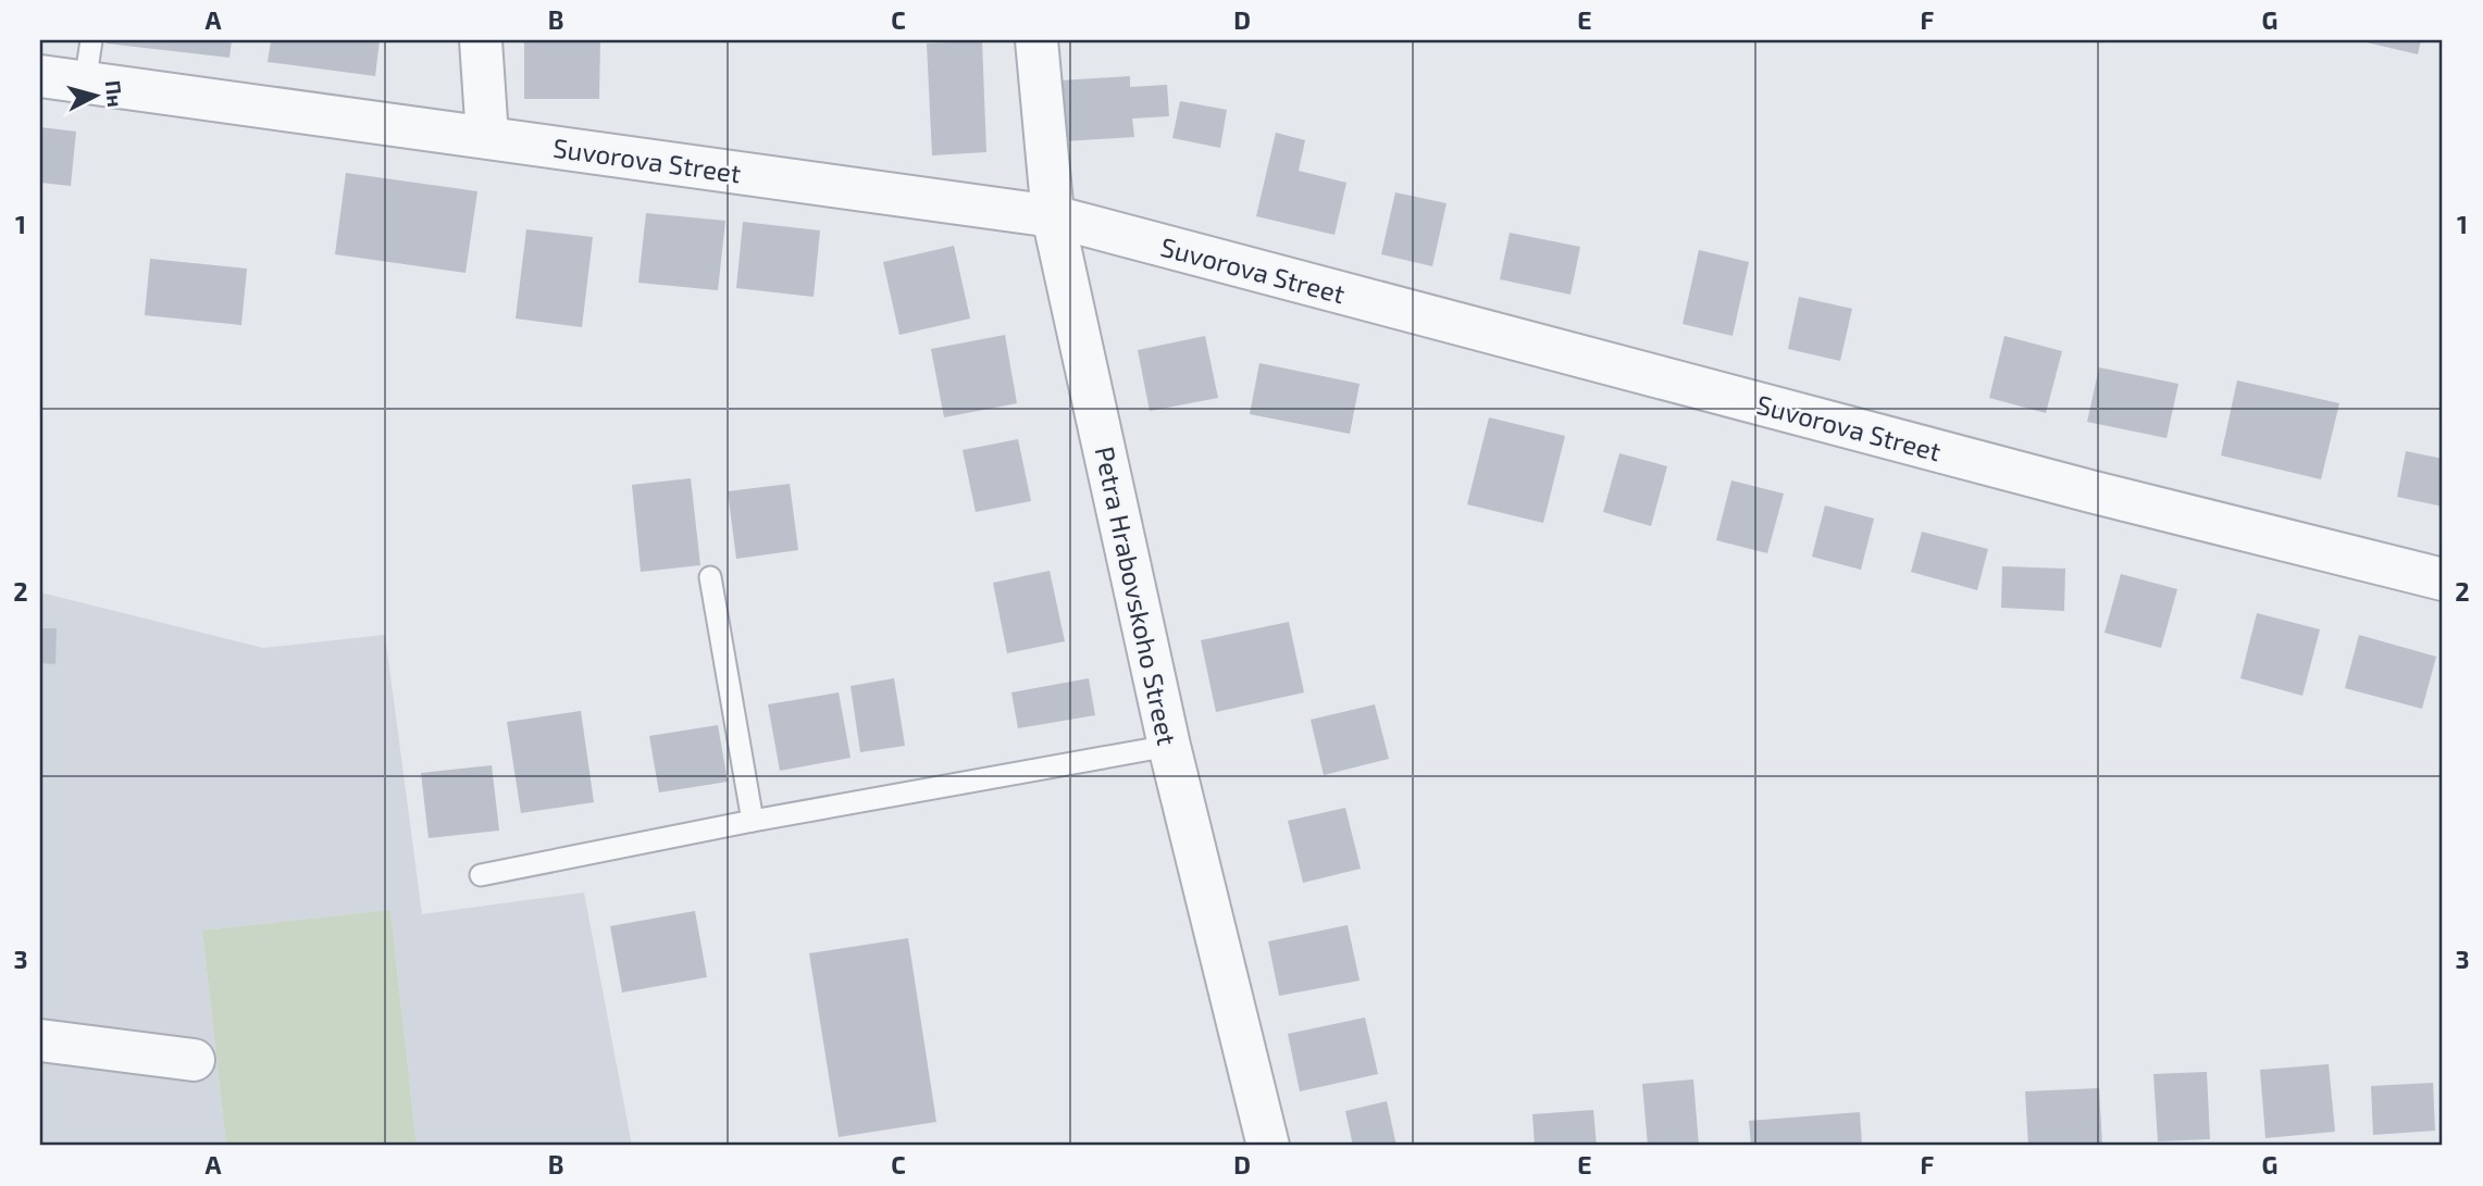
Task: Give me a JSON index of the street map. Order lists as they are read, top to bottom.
{
  "streets": {
    "street": ["Suvorova Street", "Petra Hrabovskoho Street"]
  },
  "crossings": [
    ["Suvorova Street", "Petra Hrabovskoho Street"]
  ],
  "north": "right",
  "grid": {
    "columns": [
      "A",
      "B",
      "C",
      "D",
      "E",
      "F",
      "G"
    ],
    "rows": ["1", "2", "3"]
  }
}
